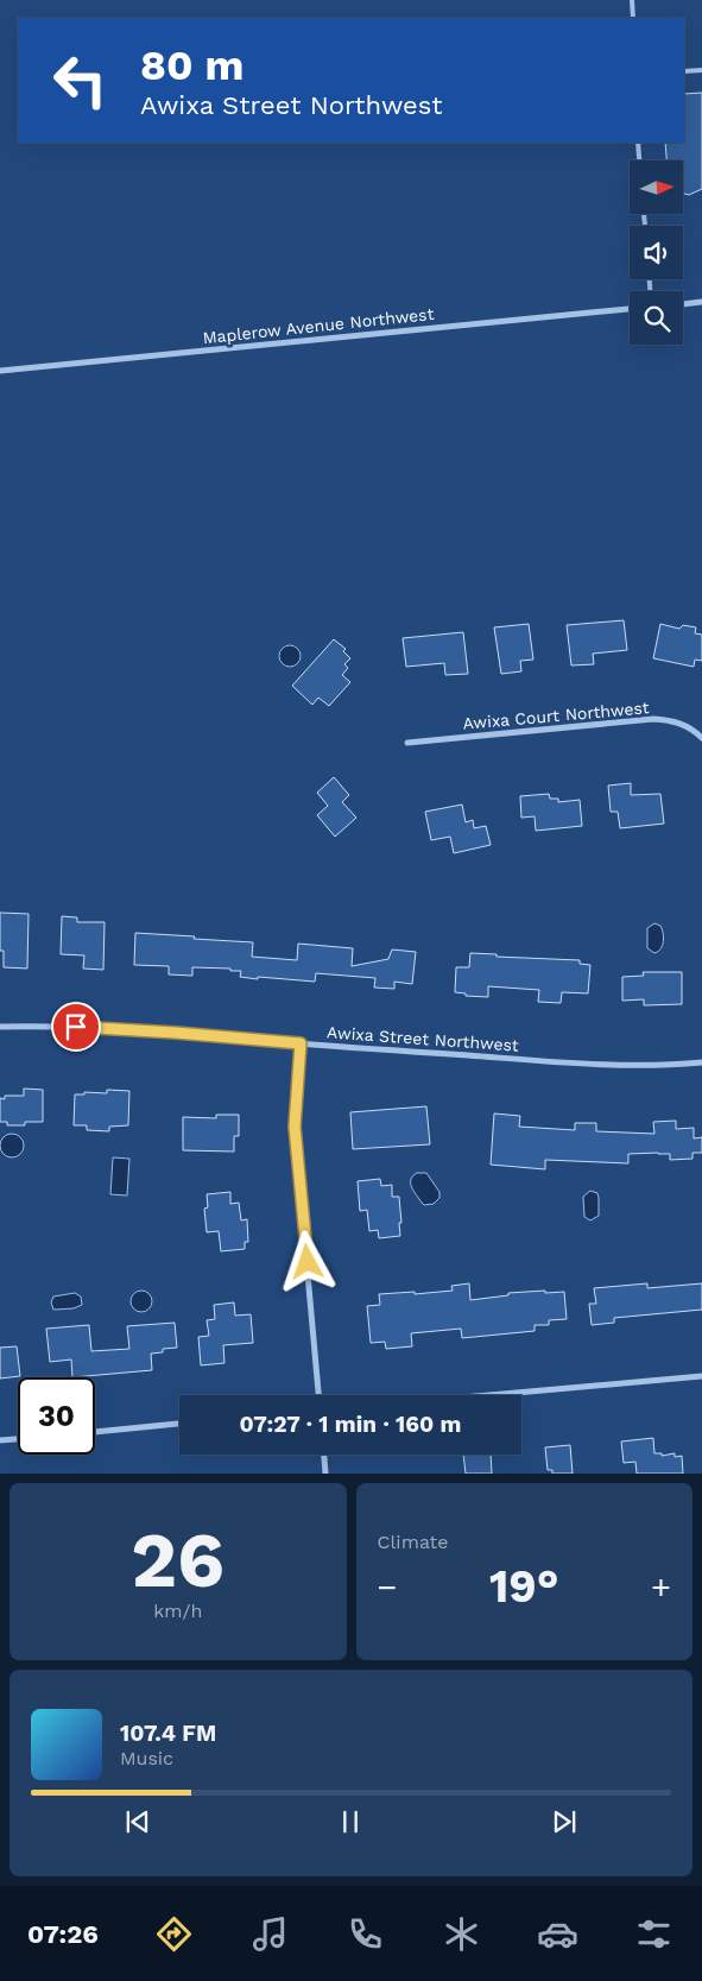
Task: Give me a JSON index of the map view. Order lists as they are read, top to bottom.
{
  "streets": {
    "street": ["Maplerow Avenue Northwest", "Awixa Court Northwest", "Awixa Street Northwest"]
  },
  "north": "right",
  "page": {
    "turn": ["80 m", "Awixa Street Northwest"],
    "limit": "30",
    "trip": "07:27 · 1 min · 160 m",
    "tile": [
      ["26", "km/h"],
      "Climate"
    ],
    "heat": ["−", "19°", "+"],
    "song": ["107.4 FM", "Music"],
    "tabs": "07:26"
  }
}
